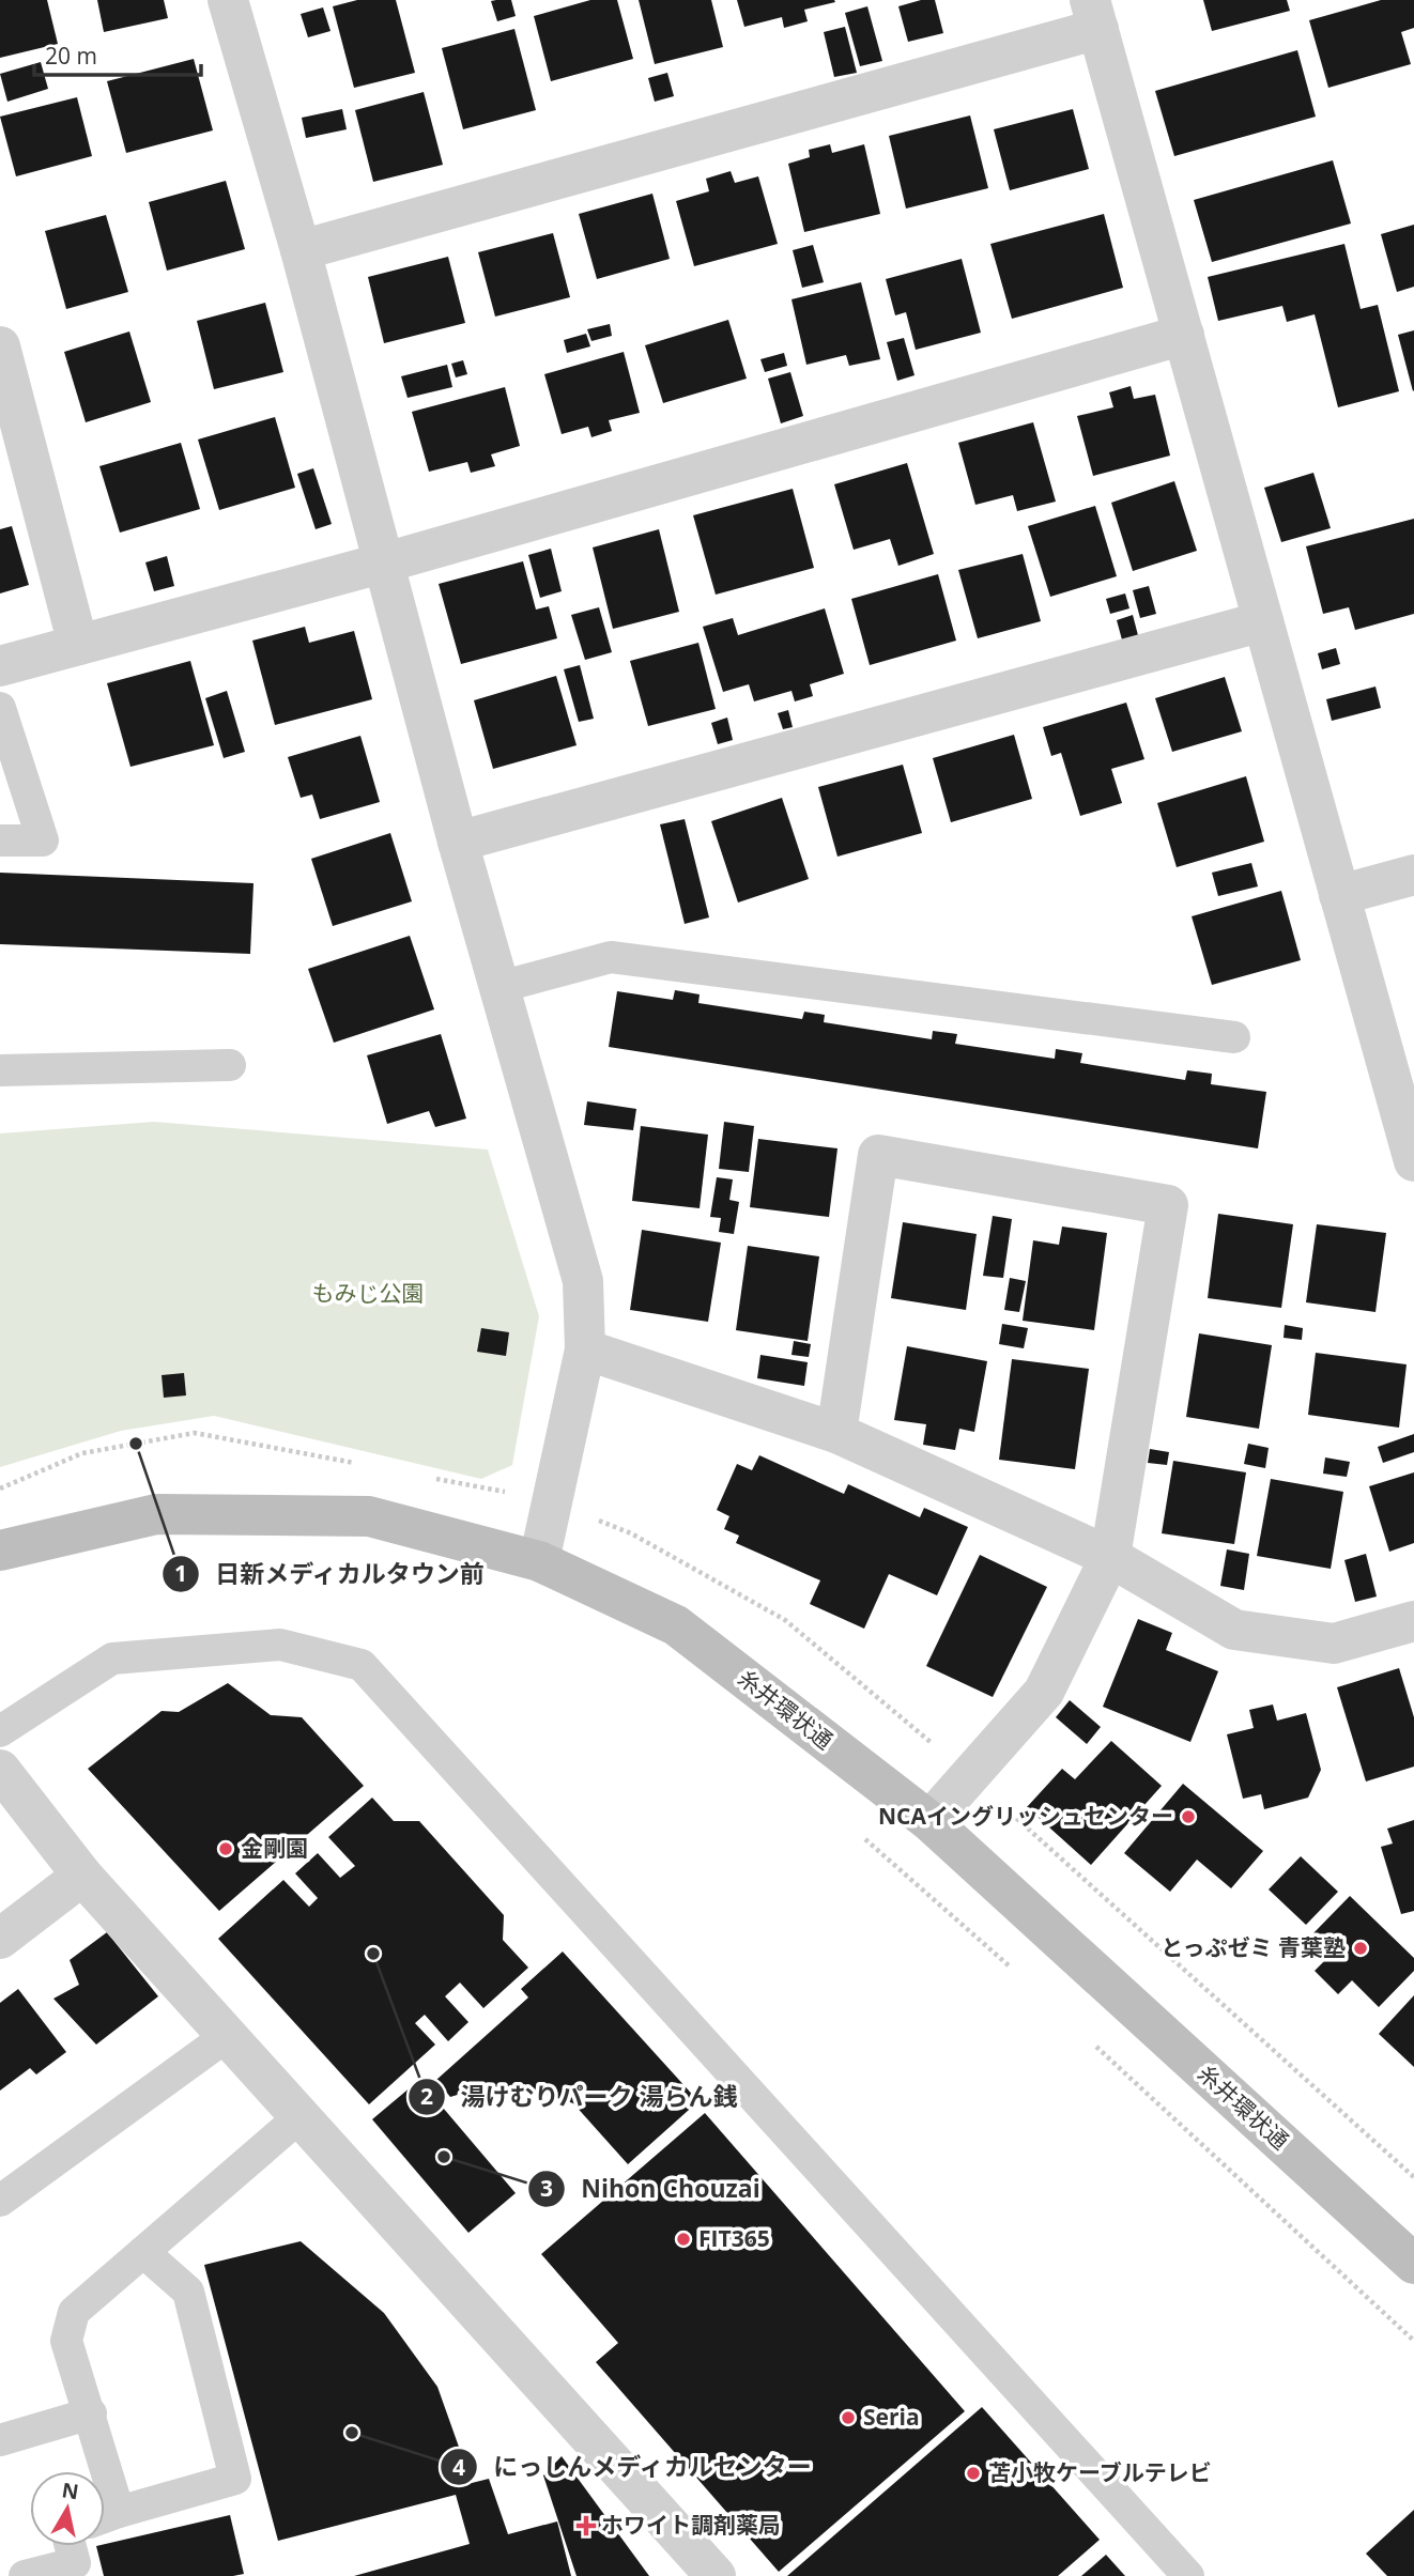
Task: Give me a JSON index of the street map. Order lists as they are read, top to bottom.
{
  "streets": {
    "street": ["糸井環状通"]
  },
  "parks": ["もみじ公園"],
  "places": {
    "other": [
      "日新メディカルタウン前",
      "NCAイングリッシュセンター",
      "金剛園",
      "とっぷゼミ 青葉塾",
      "湯けむりパーク 湯らん銭",
      "Nihon Chouzai",
      "FIT365",
      "Seria",
      "にっしんメディカルセンター",
      "苫小牧ケーブルテレビ"
    ],
    "health": ["ホワイト調剤薬局"]
  },
  "scale_bar": "20 m",
  "north": "top"
}
